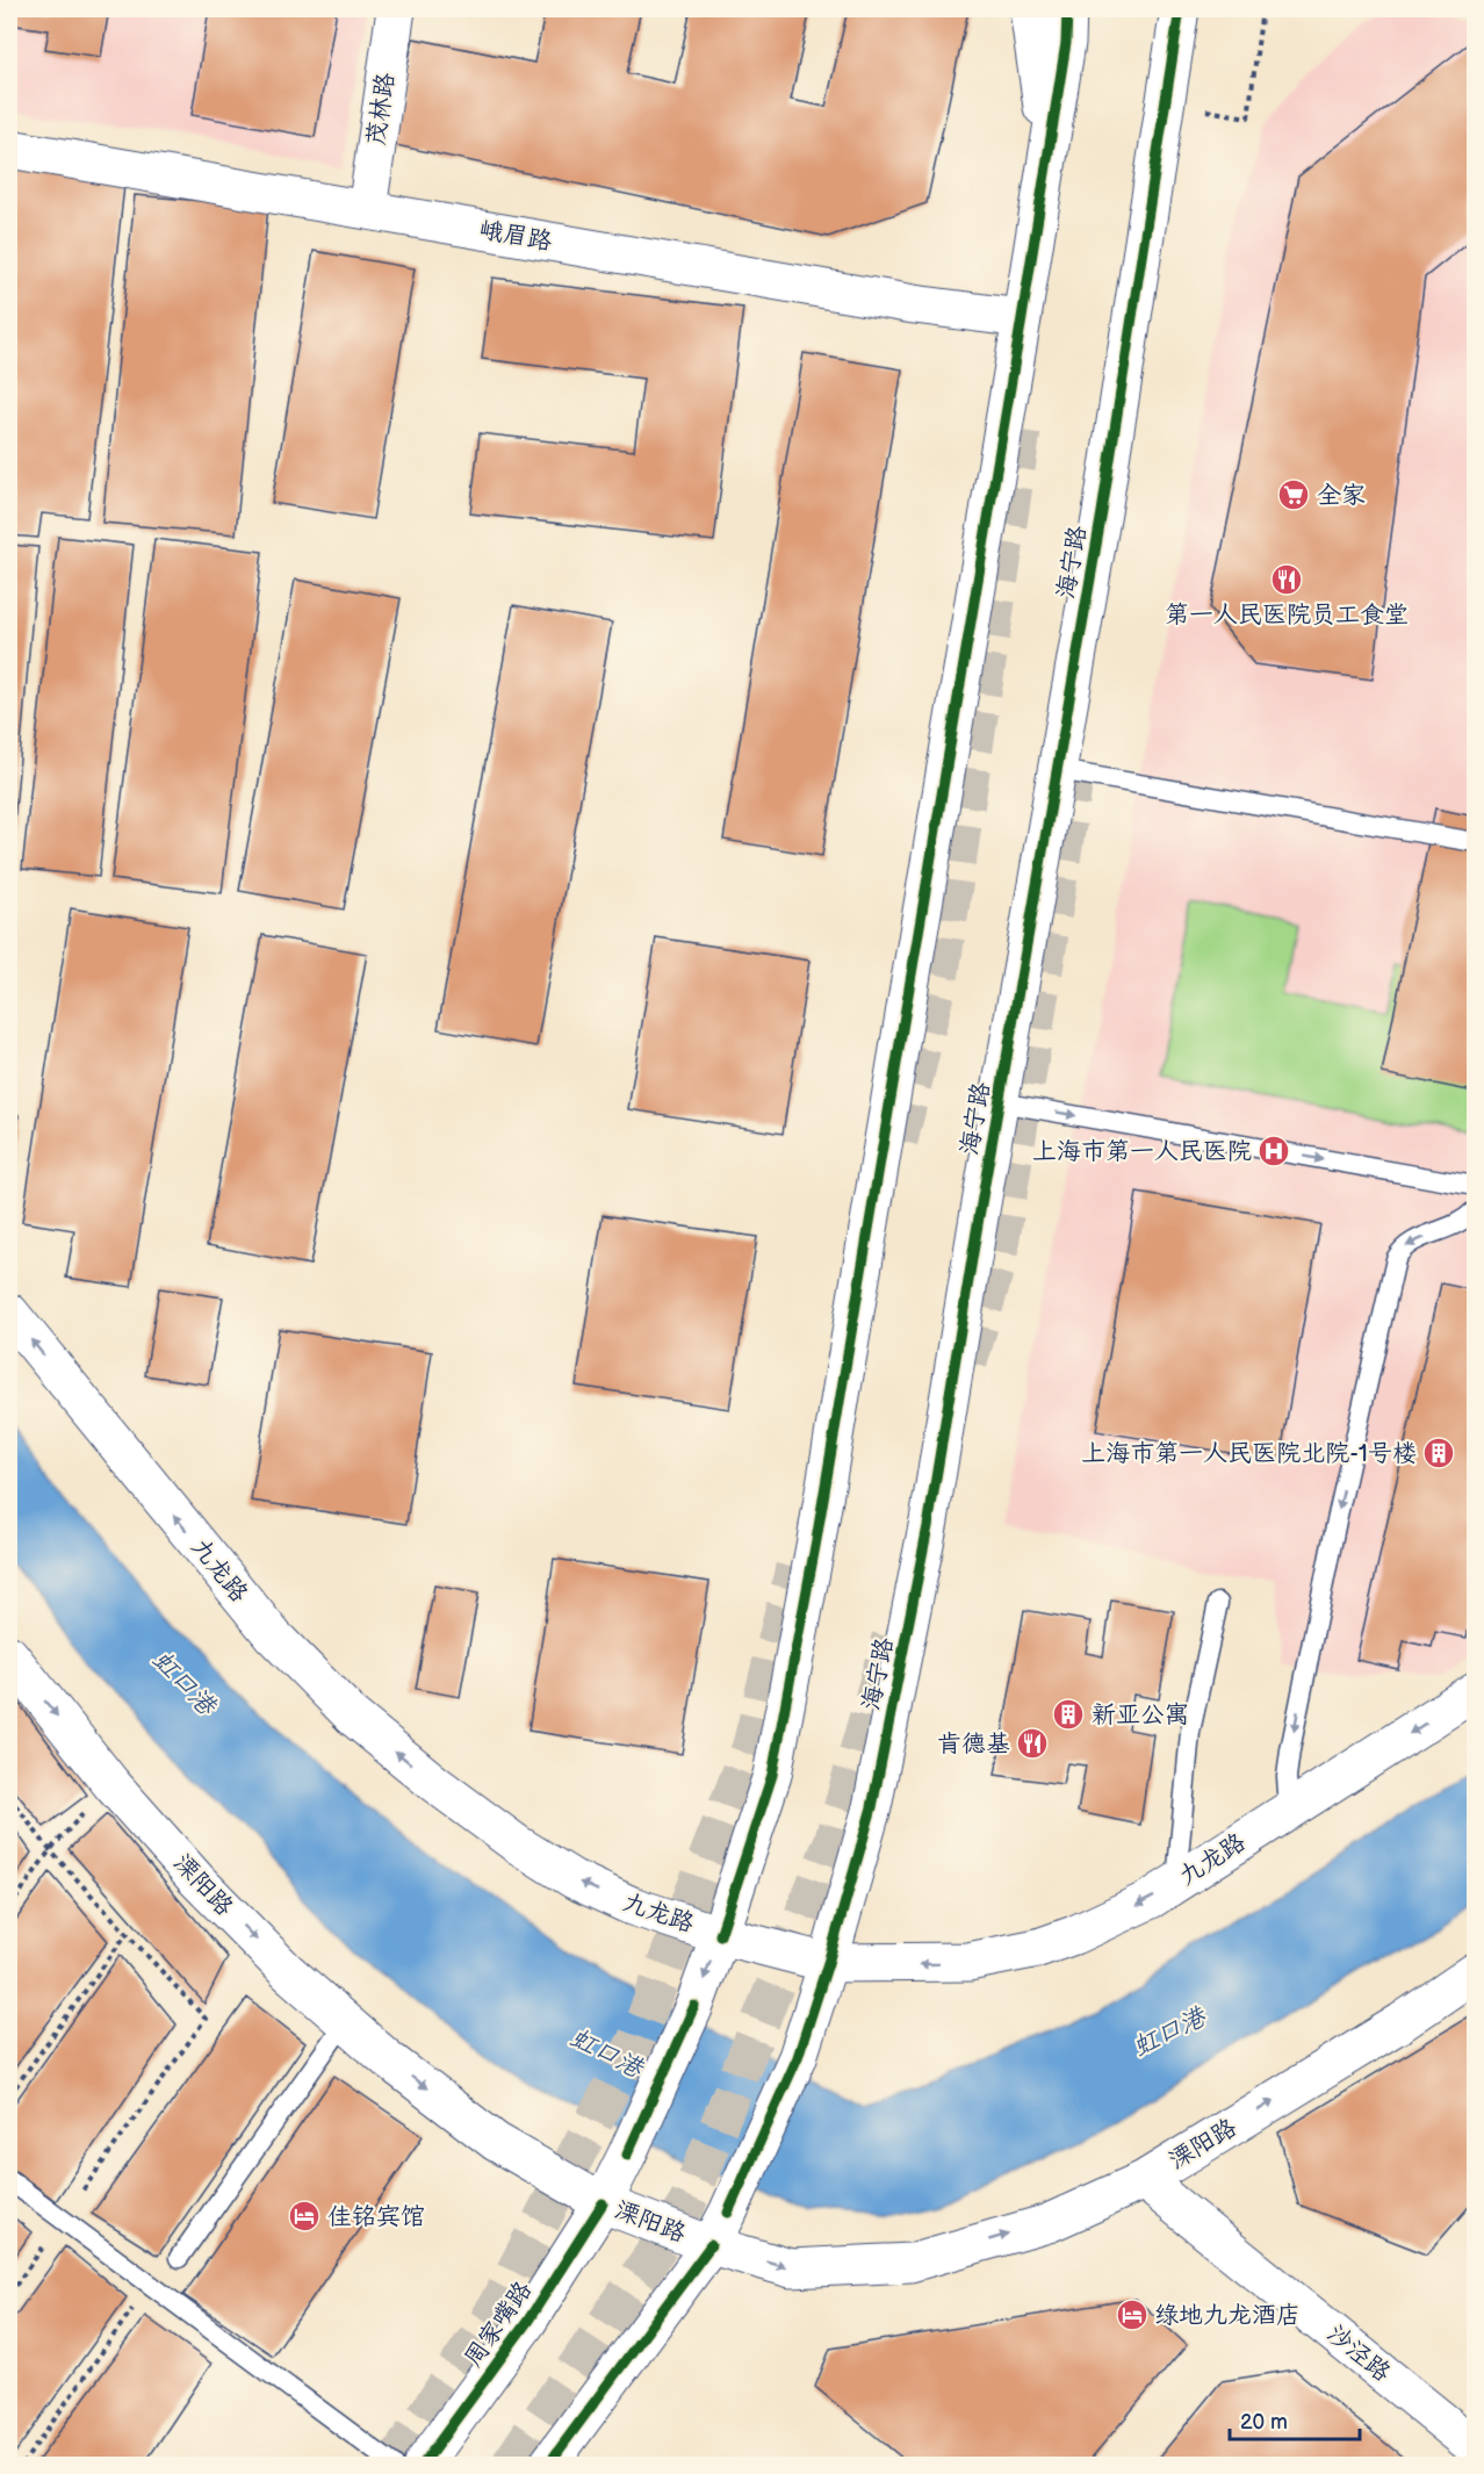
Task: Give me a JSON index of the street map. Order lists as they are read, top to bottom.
{
  "streets": {
    "main road": [
      "茂林路",
      "峨眉路",
      "海宁路",
      "九龙路",
      "溧阳路",
      "周家嘴路",
      "沙泾路"
    ]
  },
  "crossings": [
    ["茂林路", "峨眉路"],
    ["海宁路", "九龙路"],
    ["海宁路", "溧阳路"],
    ["溧阳路", "周家嘴路"],
    ["溧阳路", "沙泾路"]
  ],
  "one_way": ["九龙路", "溧阳路"],
  "water": ["虹口港"],
  "places": {
    "supermarket": ["全家"],
    "restaurant": ["第一人民医院员工食堂", "肯德基"],
    "hospital": ["上海市第一人民医院"],
    "building": ["上海市第一人民医院北院-1号楼", "新亚公寓"],
    "hotel": ["佳铭宾馆", "绿地九龙酒店"]
  },
  "scale_bar": "20 m"
}
